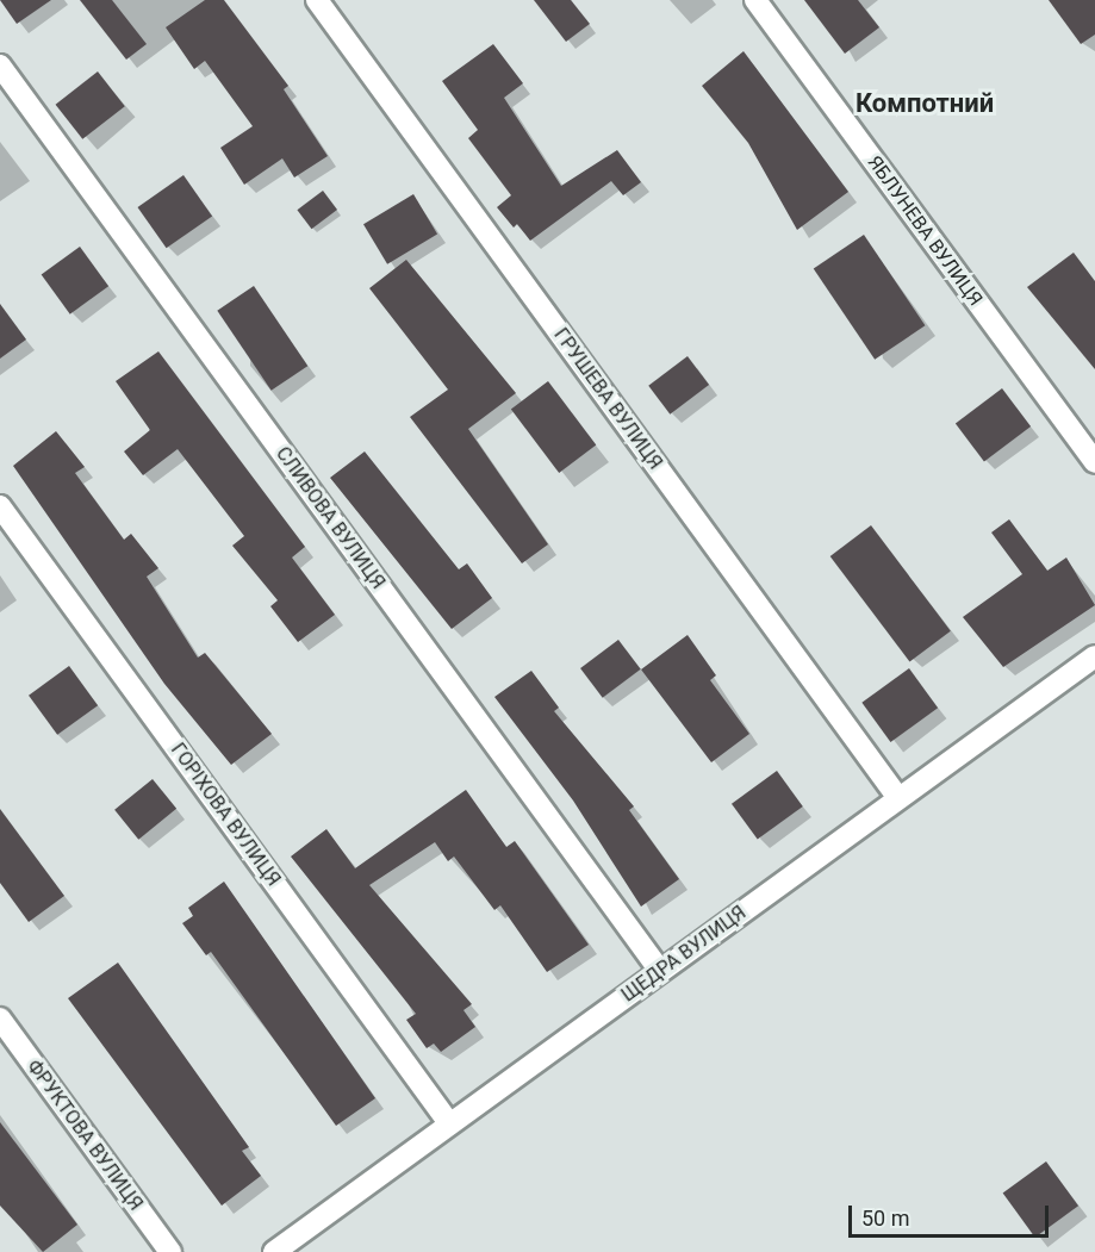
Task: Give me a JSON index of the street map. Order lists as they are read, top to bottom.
{
  "streets": {
    "street": [
      "ЯБЛУНЕВА ВУЛИЦЯ",
      "ГРУШЕВА ВУЛИЦЯ",
      "СЛИВОВА ВУЛИЦЯ",
      "ГОРІХОВА ВУЛИЦЯ",
      "ЩЕДРА ВУЛИЦЯ",
      "ФРУКТОВА ВУЛИЦЯ"
    ]
  },
  "crossings": [
    ["ГРУШЕВА ВУЛИЦЯ", "ЩЕДРА ВУЛИЦЯ"],
    ["СЛИВОВА ВУЛИЦЯ", "ЩЕДРА ВУЛИЦЯ"],
    ["ГОРІХОВА ВУЛИЦЯ", "ЩЕДРА ВУЛИЦЯ"]
  ],
  "districts": ["Компотний"],
  "scale_bar": "50 m"
}
